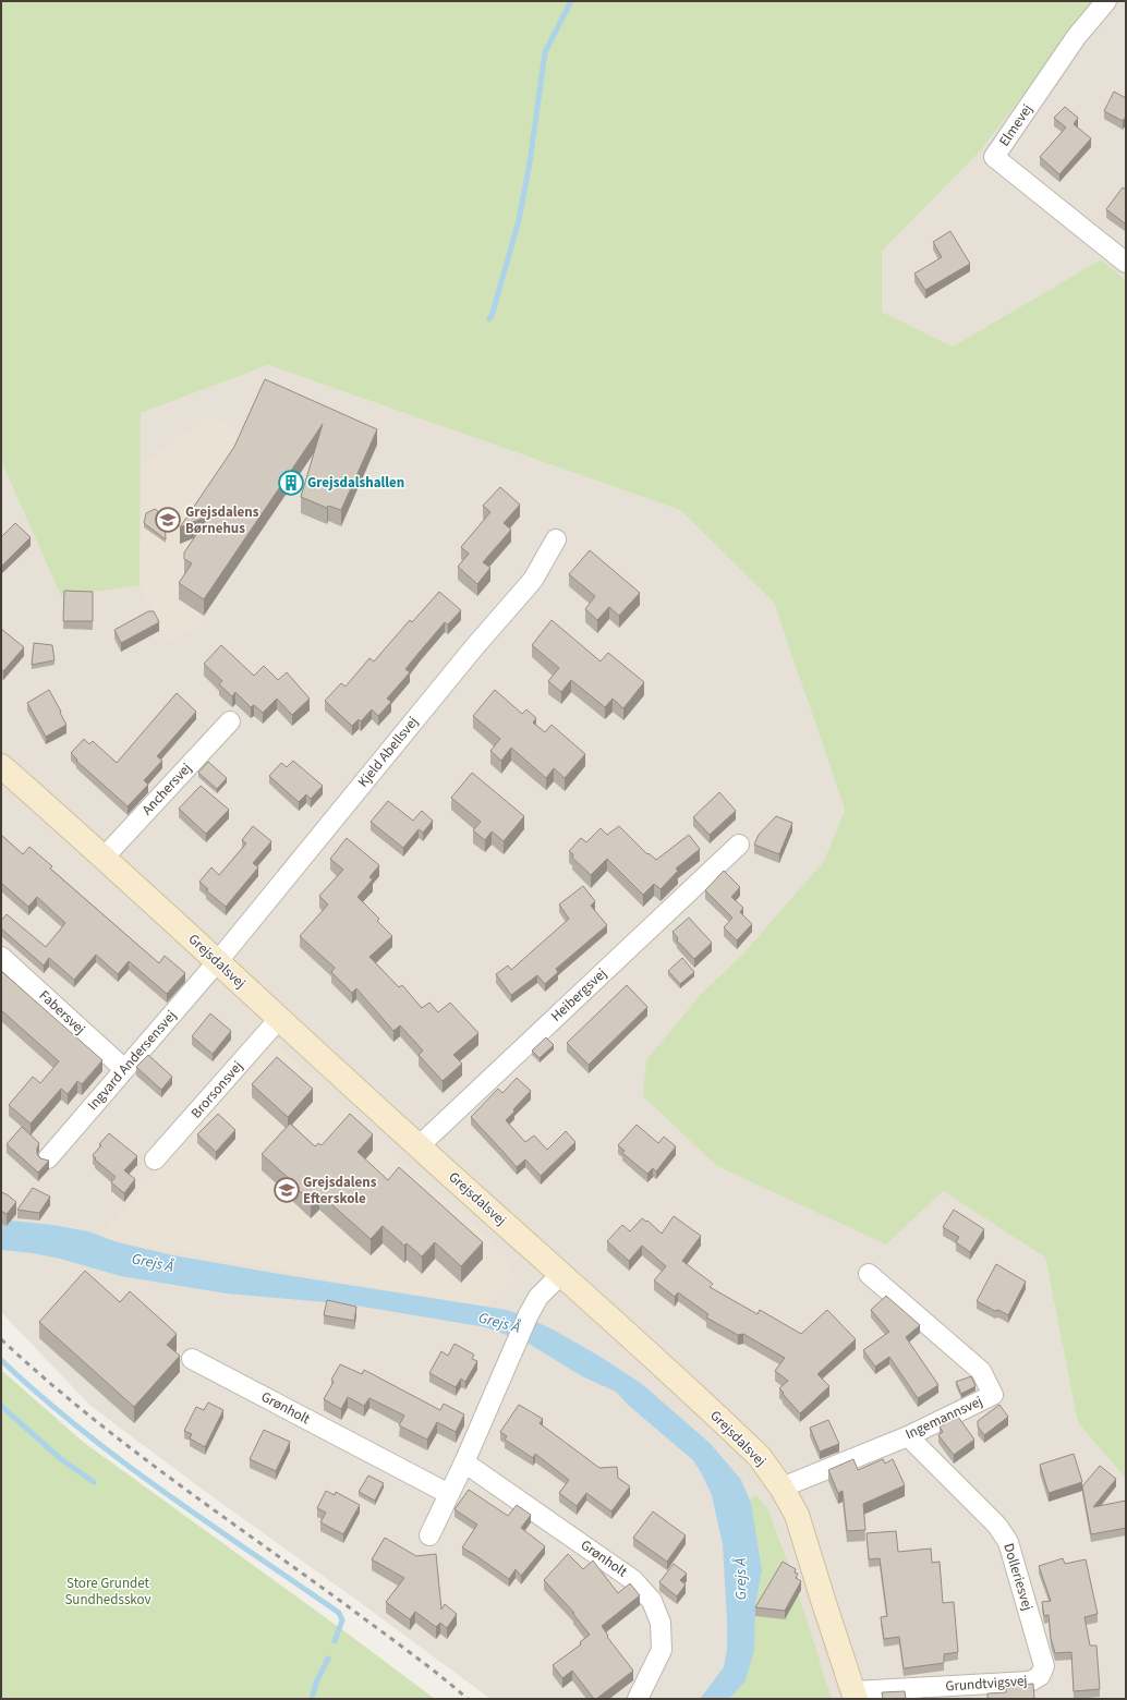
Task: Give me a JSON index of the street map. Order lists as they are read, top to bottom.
{
  "streets": {
    "street": [
      "Elmevej",
      "Kjeld Abellsvej",
      "Anchersvej",
      "Grejsdalsvej",
      "Heibergsvej",
      "Fabersvej",
      "Ingvard Andersensvej",
      "Brorsonsvej",
      "Grønholt",
      "Ingemannsvej",
      "Dolleriesvej",
      "Grundtvigsvej"
    ]
  },
  "crossings": [
    ["Kjeld Abellsvej", "Grejsdalsvej"],
    ["Kjeld Abellsvej", "Ingvard Andersensvej"],
    ["Anchersvej", "Grejsdalsvej"],
    ["Grejsdalsvej", "Heibergsvej"],
    ["Grejsdalsvej", "Ingvard Andersensvej"],
    ["Grejsdalsvej", "Brorsonsvej"],
    ["Grejsdalsvej", "Ingemannsvej"],
    ["Grejsdalsvej", "Grundtvigsvej"],
    ["Fabersvej", "Ingvard Andersensvej"],
    ["Ingemannsvej", "Dolleriesvej"],
    ["Dolleriesvej", "Grundtvigsvej"]
  ],
  "water": ["Grejs Å"],
  "parks": ["Store Grundet Sundhedsskov"],
  "places": {
    "building": ["Grejsdalshallen"],
    "school or university": ["Grejsdalens Børnehus", "Grejsdalens Efterskole"]
  }
}
